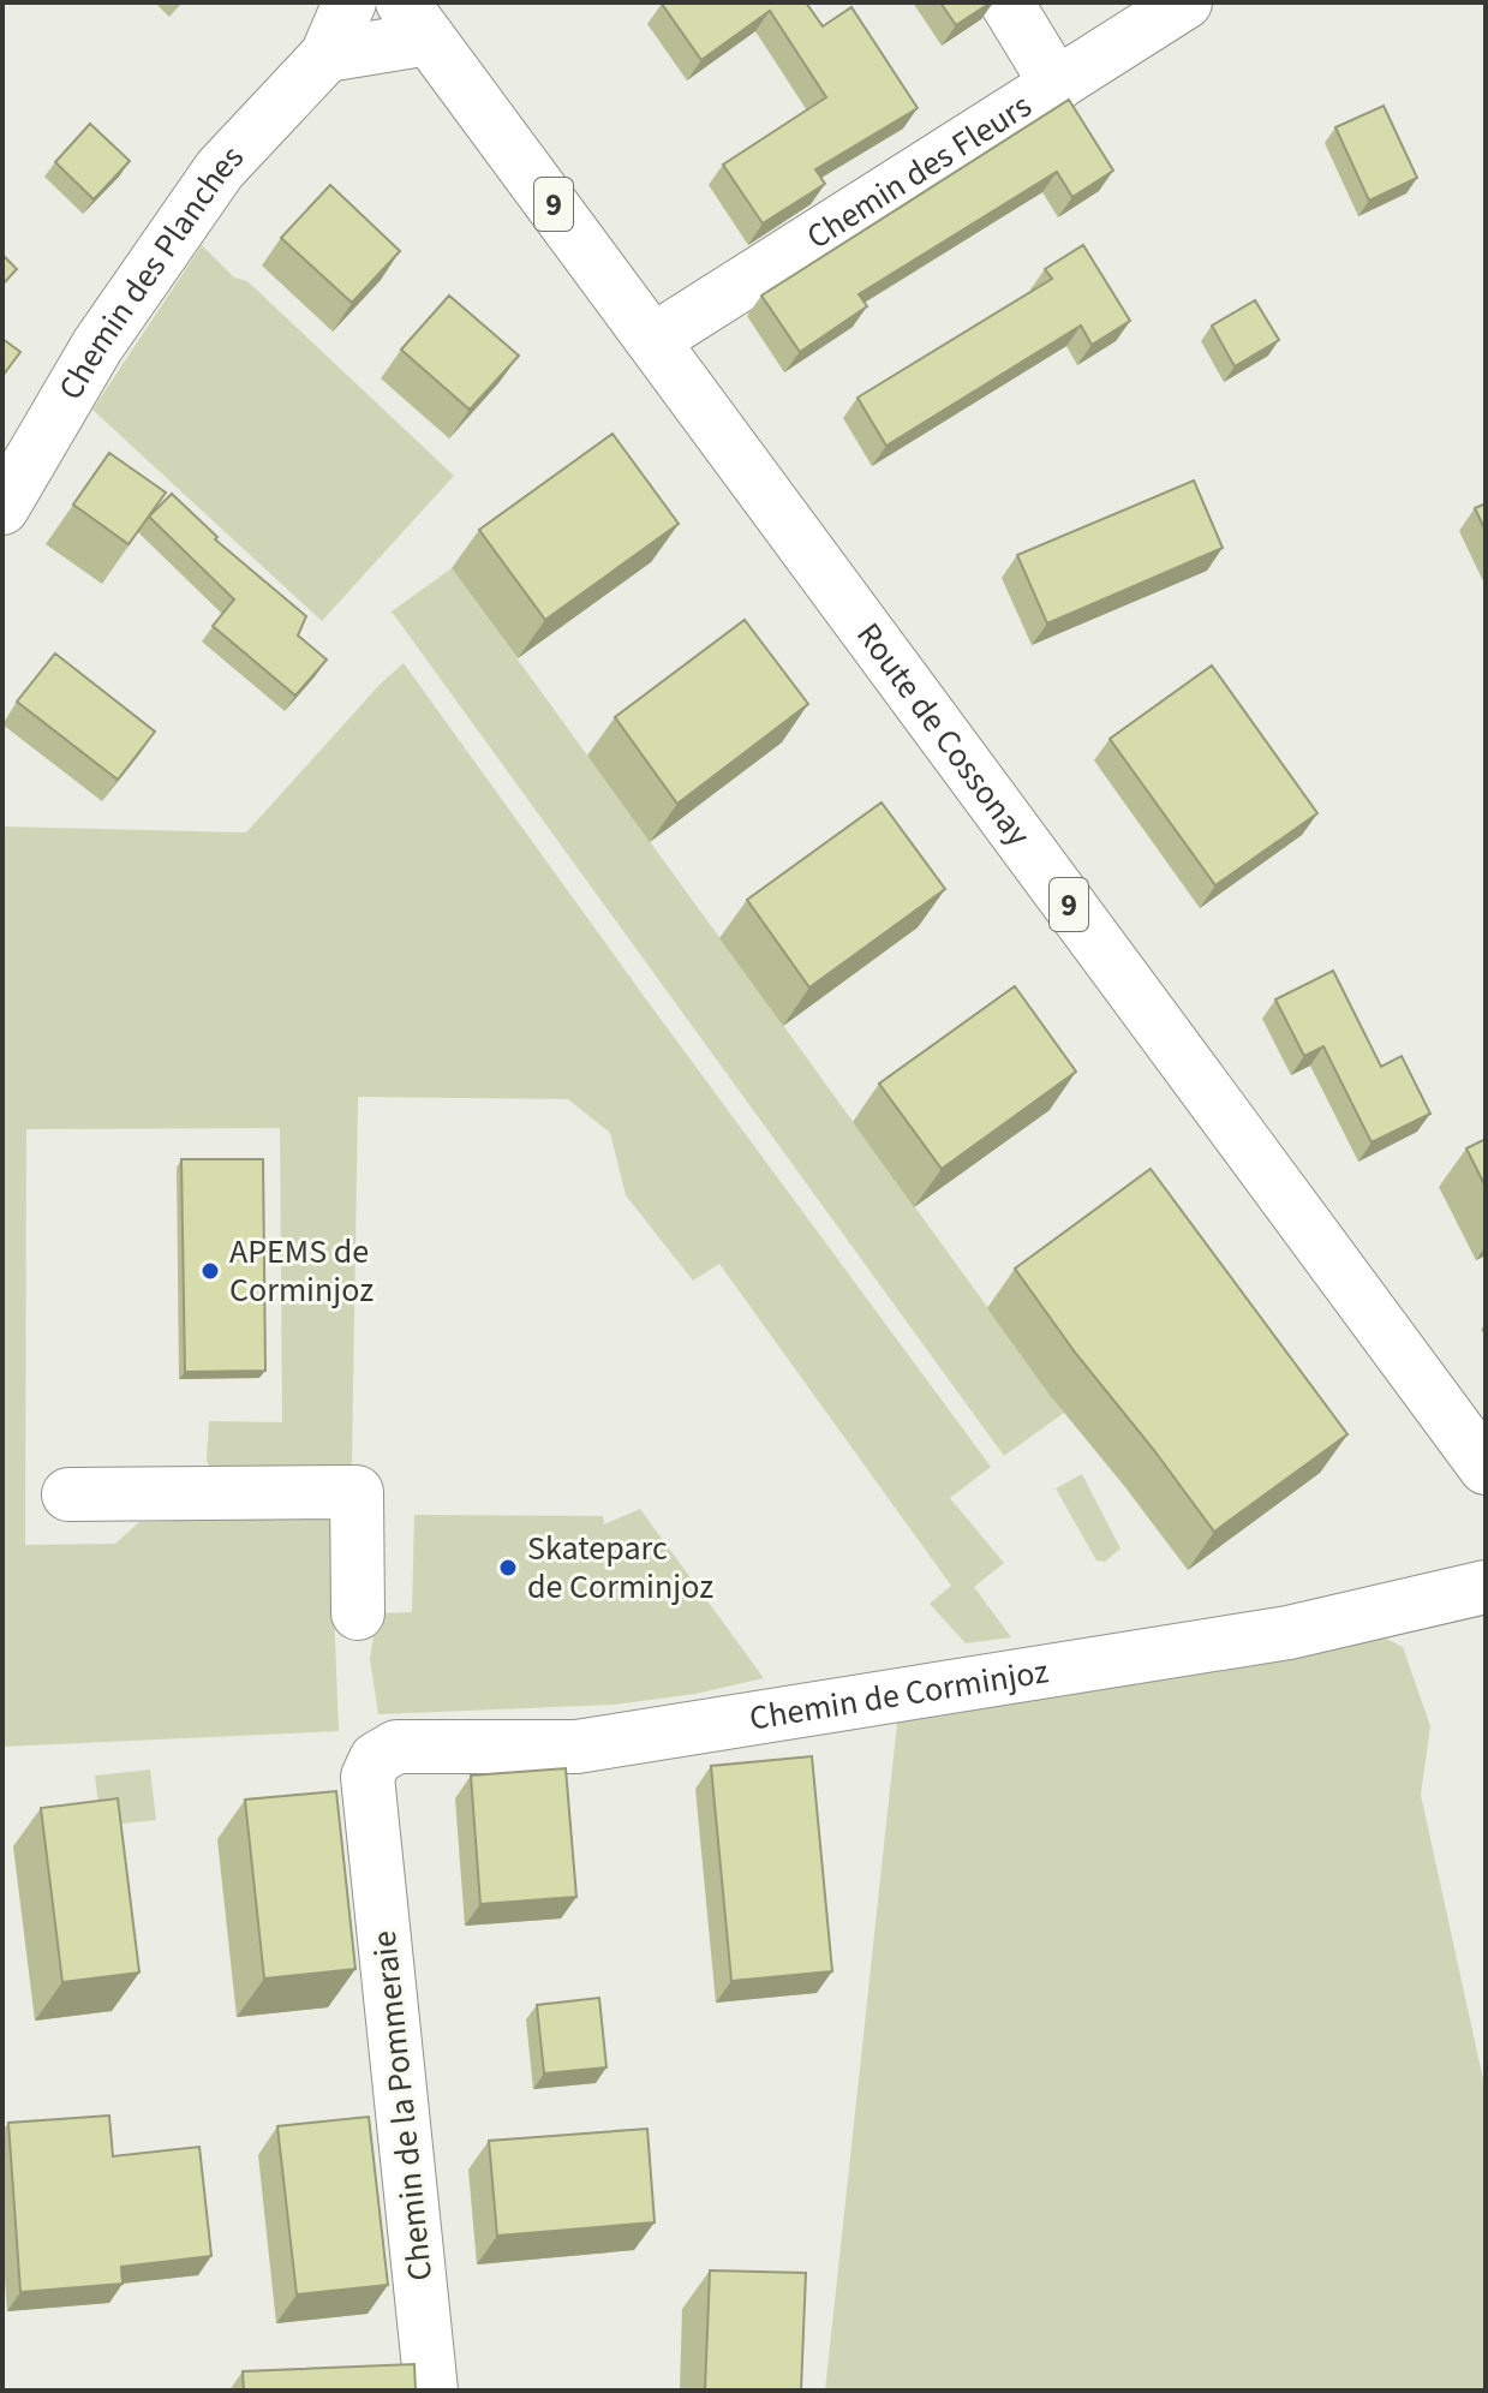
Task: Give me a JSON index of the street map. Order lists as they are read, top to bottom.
{
  "streets": {
    "street": [
      "Chemin des Fleurs",
      "9",
      "Chemin des Planches",
      "Route de Cossonay",
      "Chemin de Corminjoz",
      "Chemin de la Pommeraie"
    ]
  },
  "crossings": [
    ["Chemin des Fleurs", "Route de Cossonay"],
    ["Chemin de Corminjoz", "Chemin de la Pommeraie"]
  ],
  "places": ["APEMS de Corminjoz", "Skateparc de Corminjoz"]
}
